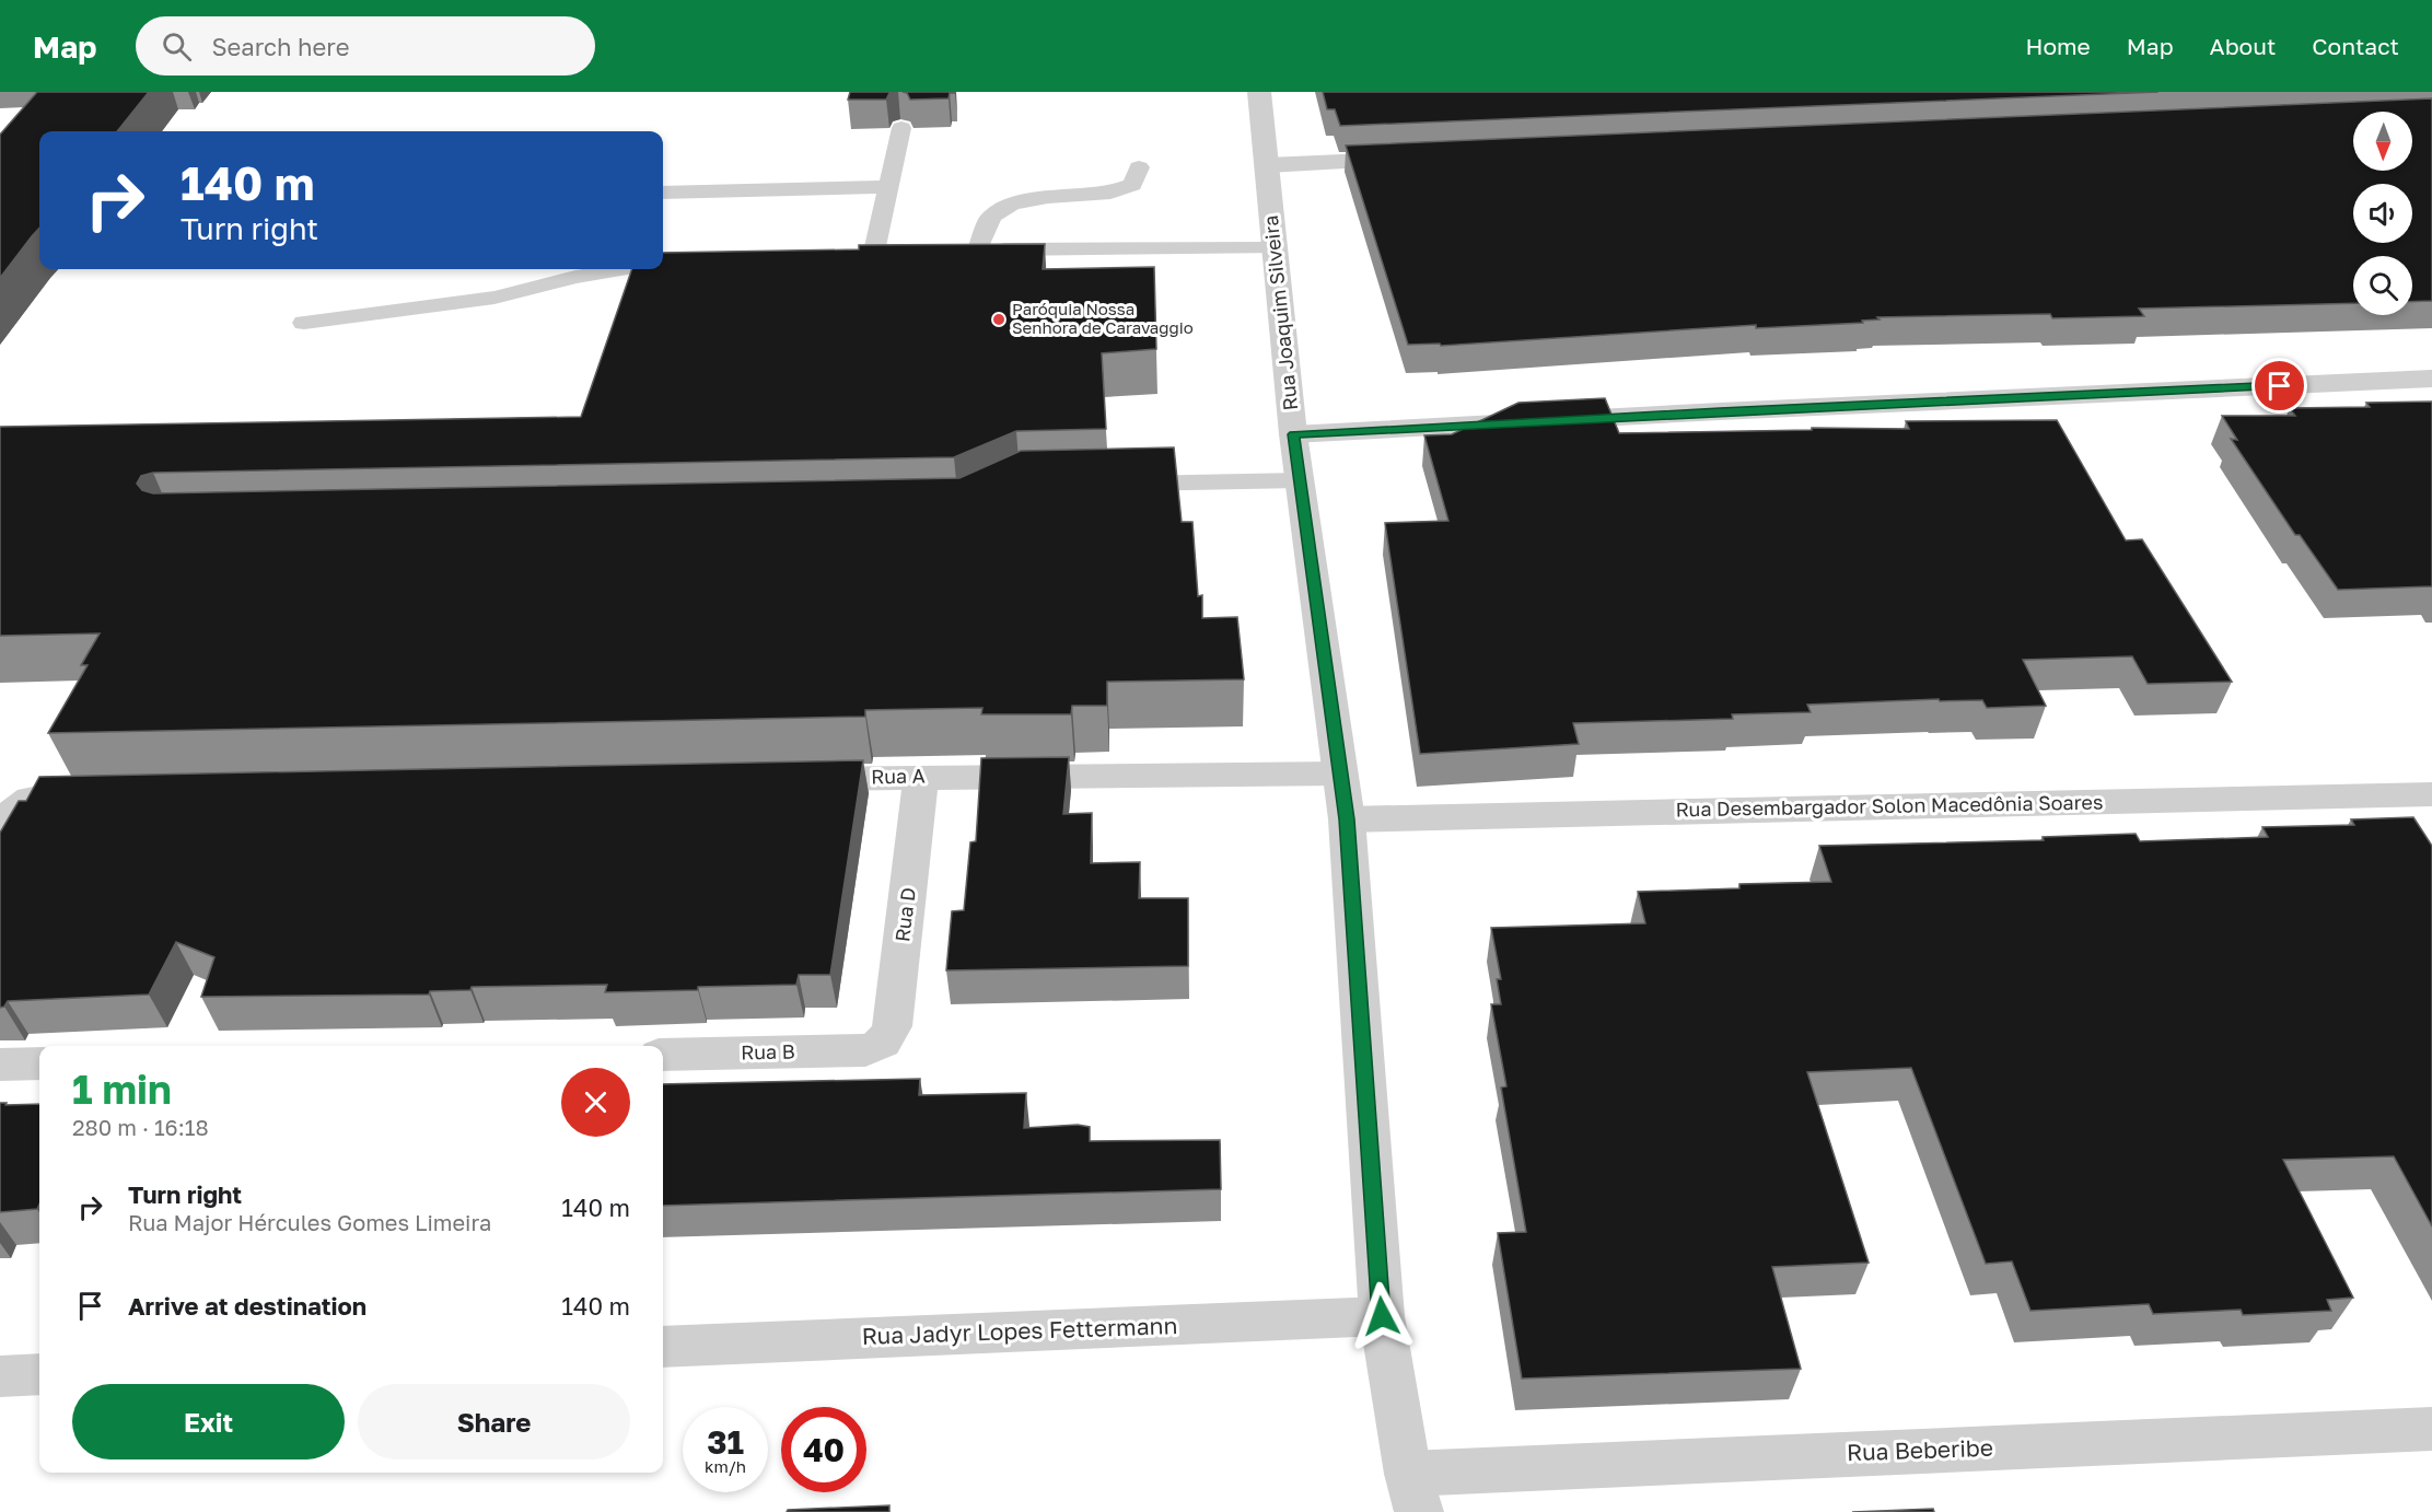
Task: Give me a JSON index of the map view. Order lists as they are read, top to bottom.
{
  "streets": {
    "street": [
      "Rua Joaquim Silveira",
      "Rua A",
      "Rua Desembargador Solon Macedônia Soares",
      "Rua D",
      "Rua B",
      "Rua Jadyr Lopes Fettermann",
      "Rua Beberibe"
    ]
  },
  "crossings": [
    ["Rua Joaquim Silveira", "Rua A"],
    ["Rua Joaquim Silveira", "Rua Desembargador Solon Macedônia Soares"],
    ["Rua Joaquim Silveira", "Rua Jadyr Lopes Fettermann"],
    ["Rua Joaquim Silveira", "Rua Beberibe"],
    ["Rua A", "Rua D"],
    ["Rua D", "Rua B"]
  ],
  "places": ["Paróquia Nossa Senhora de Caravaggio"],
  "north": "bottom",
  "page": {
    "header": "Map",
    "search": "Search here",
    "nav": [
      "Home",
      "Map",
      "About",
      "Contact"
    ],
    "turn": ["140 m", "Turn right"],
    "heading": ["1 min", "280 m · 16:18"],
    "list": [
      {
        "name": "Turn right",
        "note": "Rua Major Hércules Gomes Limeira",
        "value": "140 m"
      },
      {
        "name": "Arrive at destination",
        "value": "140 m"
      }
    ],
    "buttons": ["Exit", "Share"],
    "speed": "31 km/h",
    "limit": "40"
  }
}
